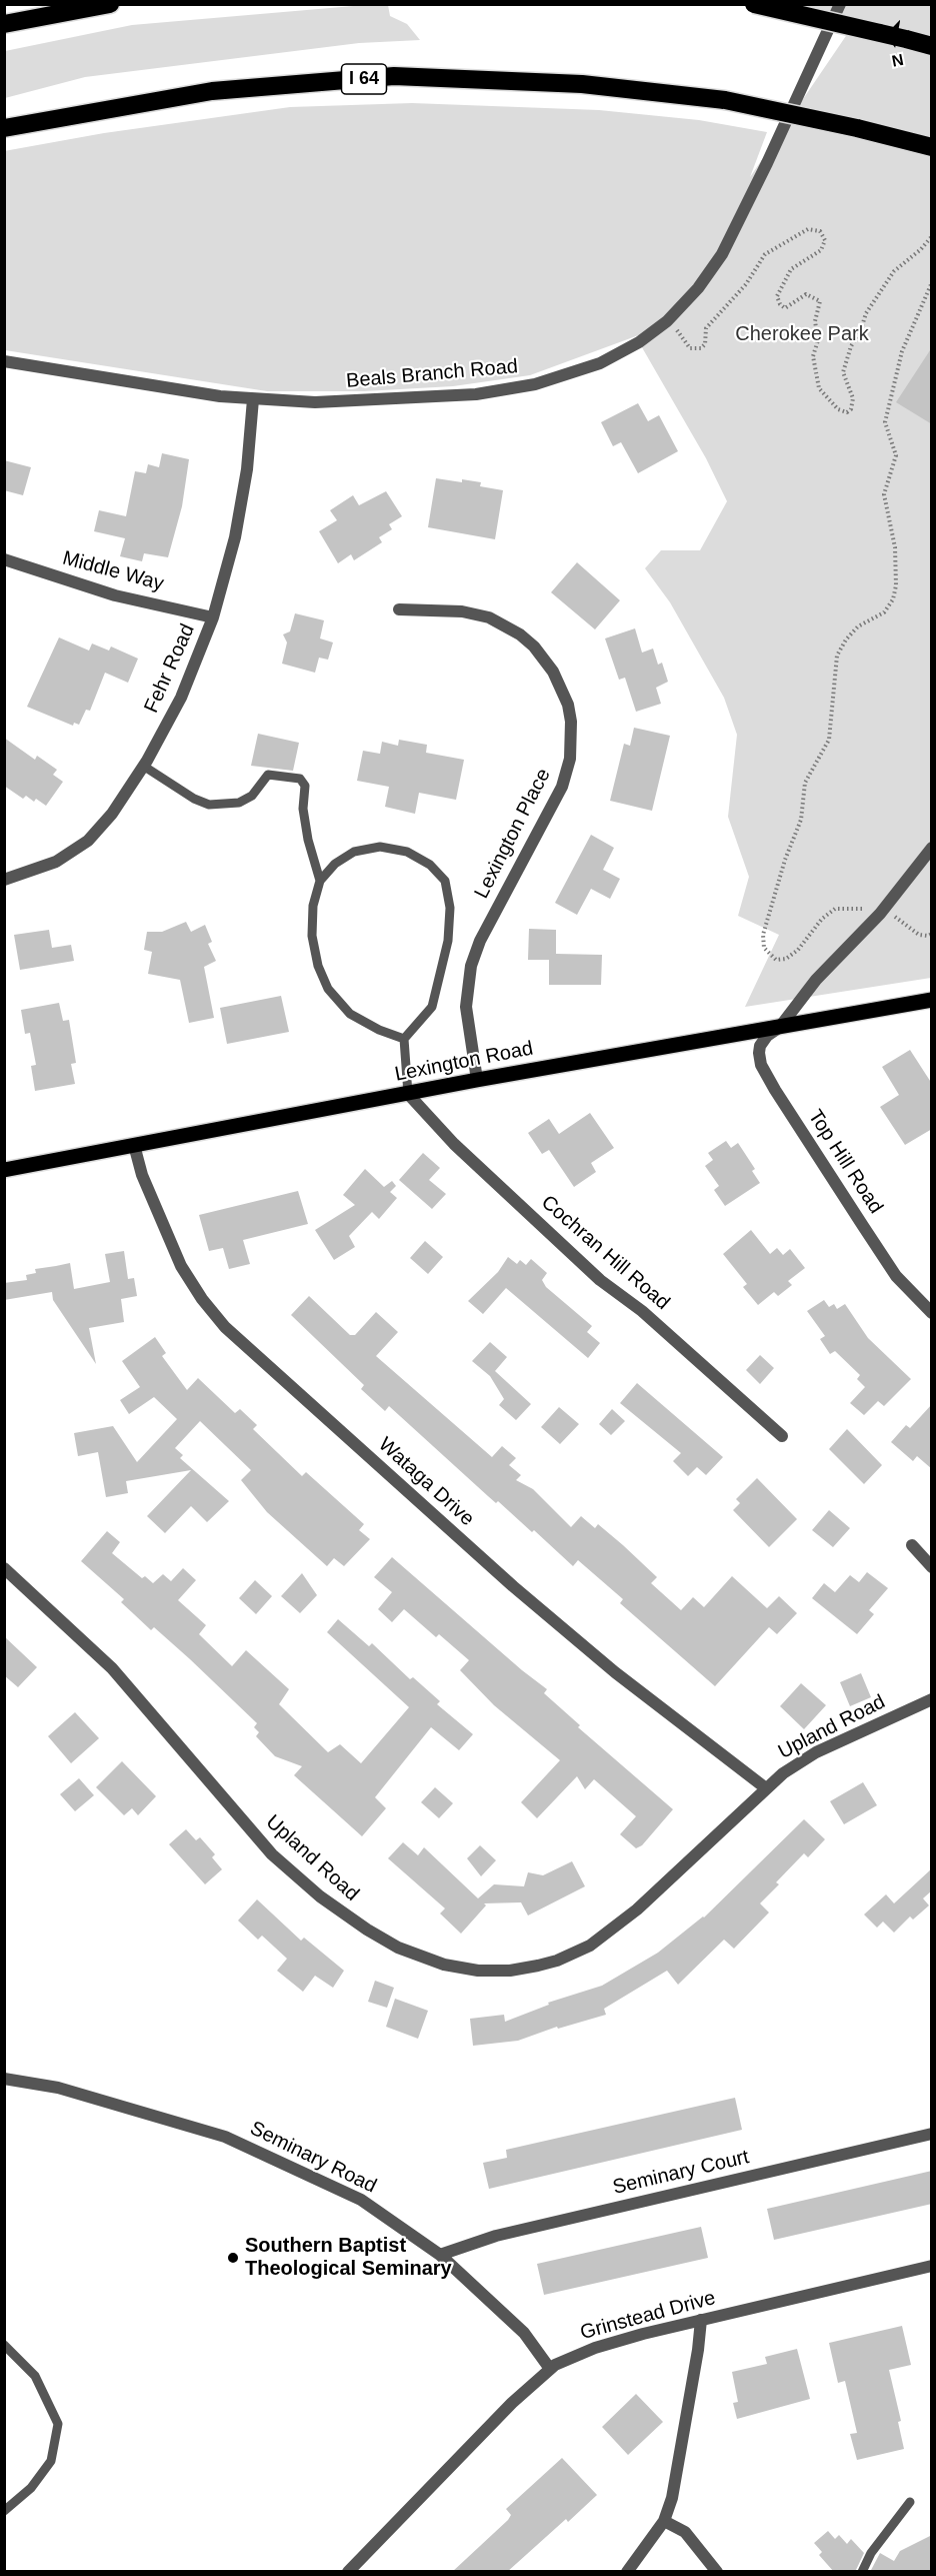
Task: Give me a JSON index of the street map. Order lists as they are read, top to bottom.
{
  "streets": {
    "highway": ["I 64"],
    "main road": ["Lexington Road"],
    "street": [
      "Beals Branch Road",
      "Middle Way",
      "Fehr Road",
      "Lexington Place",
      "Top Hill Road",
      "Cochran Hill Road",
      "Wataga Drive",
      "Upland Road",
      "Seminary Road",
      "Seminary Court",
      "Grinstead Drive"
    ]
  },
  "crossings": [
    ["Beals Branch Road", "Fehr Road"],
    ["Middle Way", "Fehr Road"],
    ["Lexington Place", "Lexington Road"],
    ["Lexington Road", "Top Hill Road"],
    ["Lexington Road", "Cochran Hill Road"],
    ["Lexington Road", "Wataga Drive"],
    ["Wataga Drive", "Upland Road"],
    ["Seminary Road", "Seminary Court"],
    ["Seminary Road", "Grinstead Drive"]
  ],
  "parks": ["Cherokee Park"],
  "places": ["Southern Baptist Theological Seminary"],
  "north": "bottom"
}
